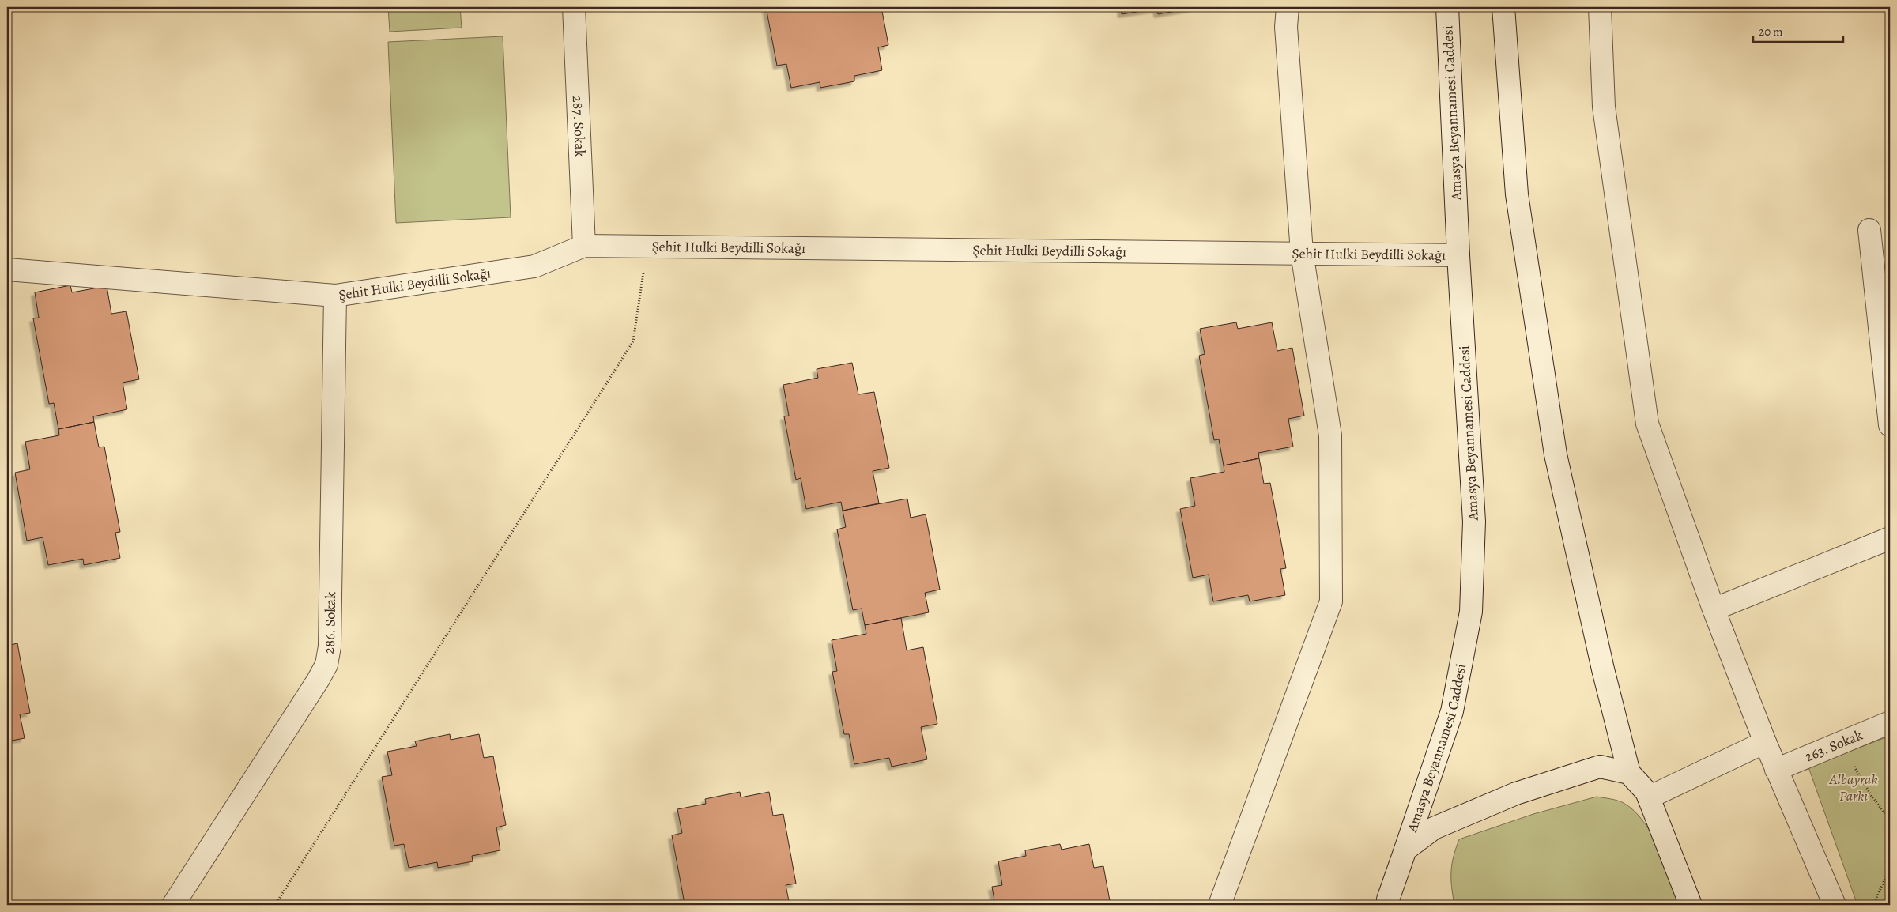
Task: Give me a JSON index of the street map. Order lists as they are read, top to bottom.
{
  "streets": {
    "street": [
      "Amasya Beyannamesi Caddesi",
      "287. Sokak",
      "Şehit Hulki Beydilli Sokağı",
      "286. Sokak",
      "263. Sokak"
    ]
  },
  "crossings": [
    ["Amasya Beyannamesi Caddesi", "Şehit Hulki Beydilli Sokağı"],
    ["287. Sokak", "Şehit Hulki Beydilli Sokağı"],
    ["Şehit Hulki Beydilli Sokağı", "286. Sokak"]
  ],
  "parks": ["Albayrak Parkı"],
  "scale_bar": "20 m"
}
